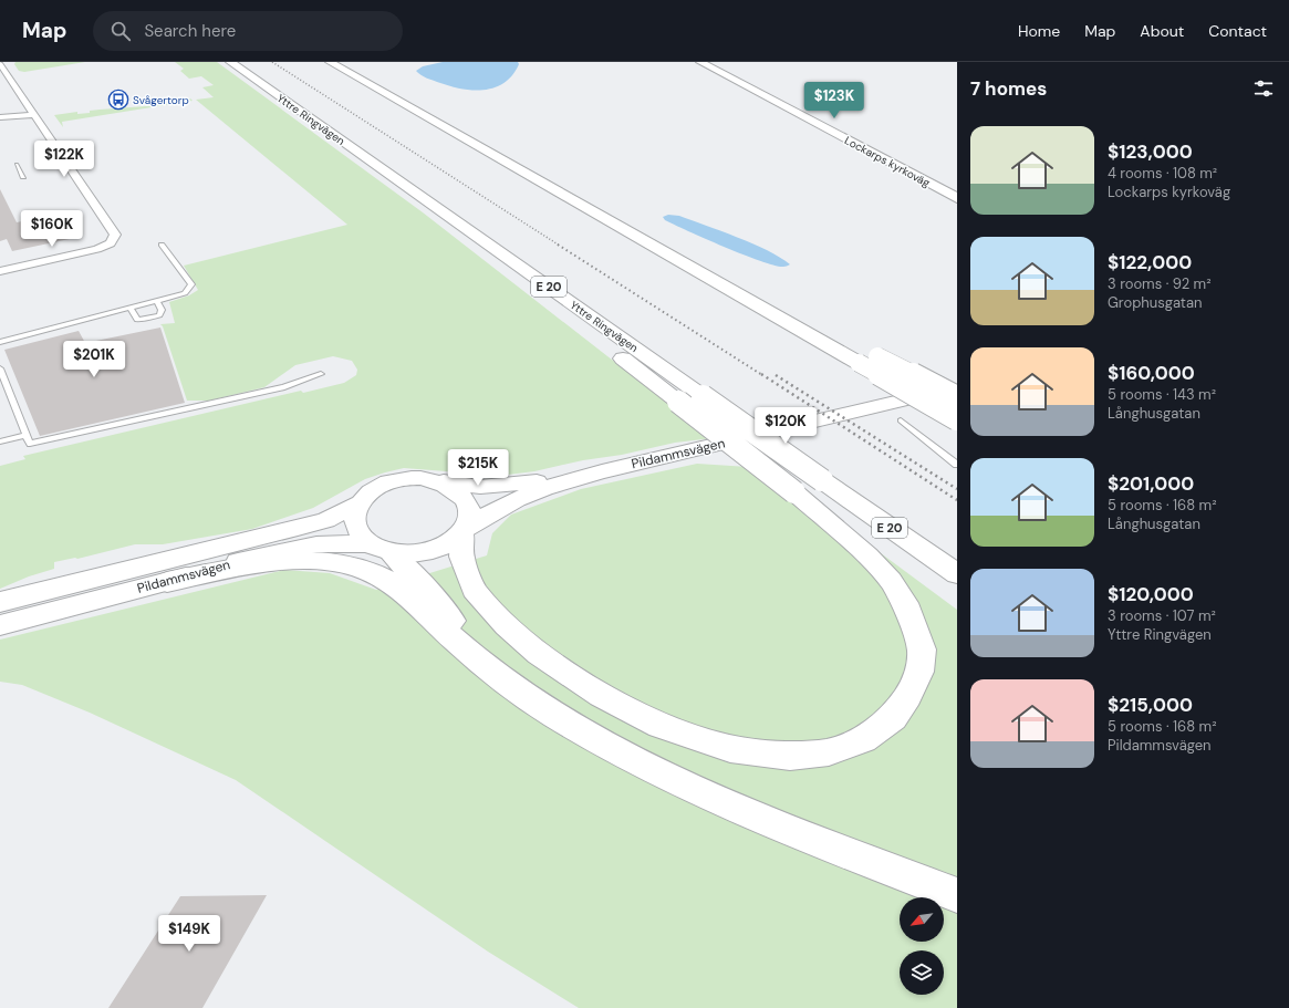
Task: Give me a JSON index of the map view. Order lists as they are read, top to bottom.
{
  "streets": {
    "highway": ["Yttre Ringvägen", "E 20"],
    "main road": ["Lockarps kyrkoväg", "Pildammsvägen"]
  },
  "places": {
    "bus stop": ["Svågertorp"]
  },
  "north": "bottom left",
  "page": {
    "header": "Map",
    "search": "Search here",
    "nav": [
      "Home",
      "Map",
      "About",
      "Contact"
    ],
    "heading": "7 homes",
    "price": [
      "$123K",
      "$122K",
      "$160K",
      "$201K",
      "$120K",
      "$215K",
      "$149K"
    ],
    "list": [
      {
        "name": "$123,000",
        "note": "4 rooms · 108 m² · Lockarps kyrkoväg"
      },
      {
        "name": "$122,000",
        "note": "3 rooms · 92 m² · Grophusgatan"
      },
      {
        "name": "$160,000",
        "note": "5 rooms · 143 m² · Långhusgatan"
      },
      {
        "name": "$201,000",
        "note": "5 rooms · 168 m² · Långhusgatan"
      },
      {
        "name": "$120,000",
        "note": "3 rooms · 107 m² · Yttre Ringvägen"
      },
      {
        "name": "$215,000",
        "note": "5 rooms · 168 m² · Pildammsvägen"
      }
    ]
  }
}
